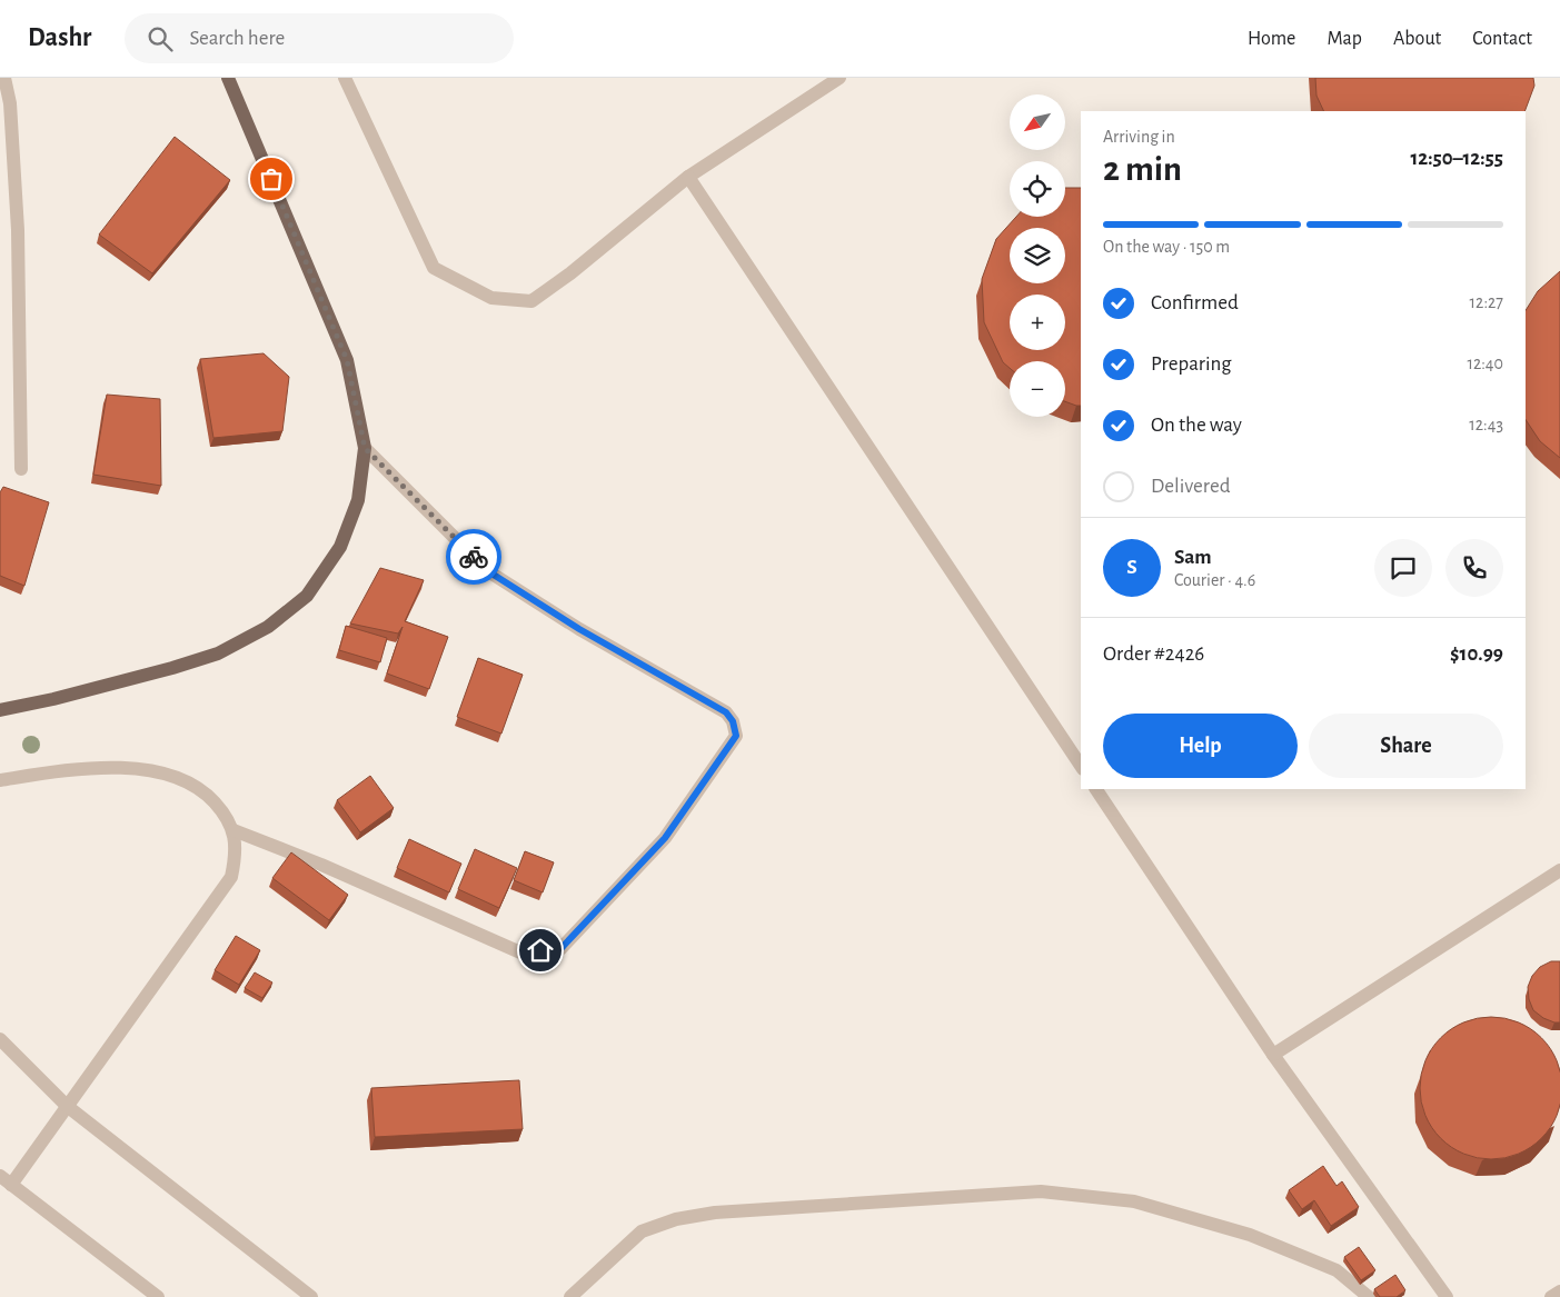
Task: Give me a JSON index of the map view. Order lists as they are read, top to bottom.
{
  "north": "bottom left",
  "page": {
    "header": "Dashr",
    "search": "Search here",
    "nav": [
      "Home",
      "Map",
      "About",
      "Contact"
    ],
    "map_buttons": ["+", "−"],
    "heading": ["2 min", "Arriving in", "12:50–12:55"],
    "panel": [
      "Sam",
      "Courier · 4.6",
      "Order #2426",
      "$10.99"
    ],
    "bar": "On the way · 150 m",
    "list": [
      ["Confirmed", "12:27"],
      ["Preparing", "12:40"],
      ["On the way", "12:43"],
      "Delivered"
    ],
    "round": "S",
    "buttons": ["Help", "Share"]
  }
}
